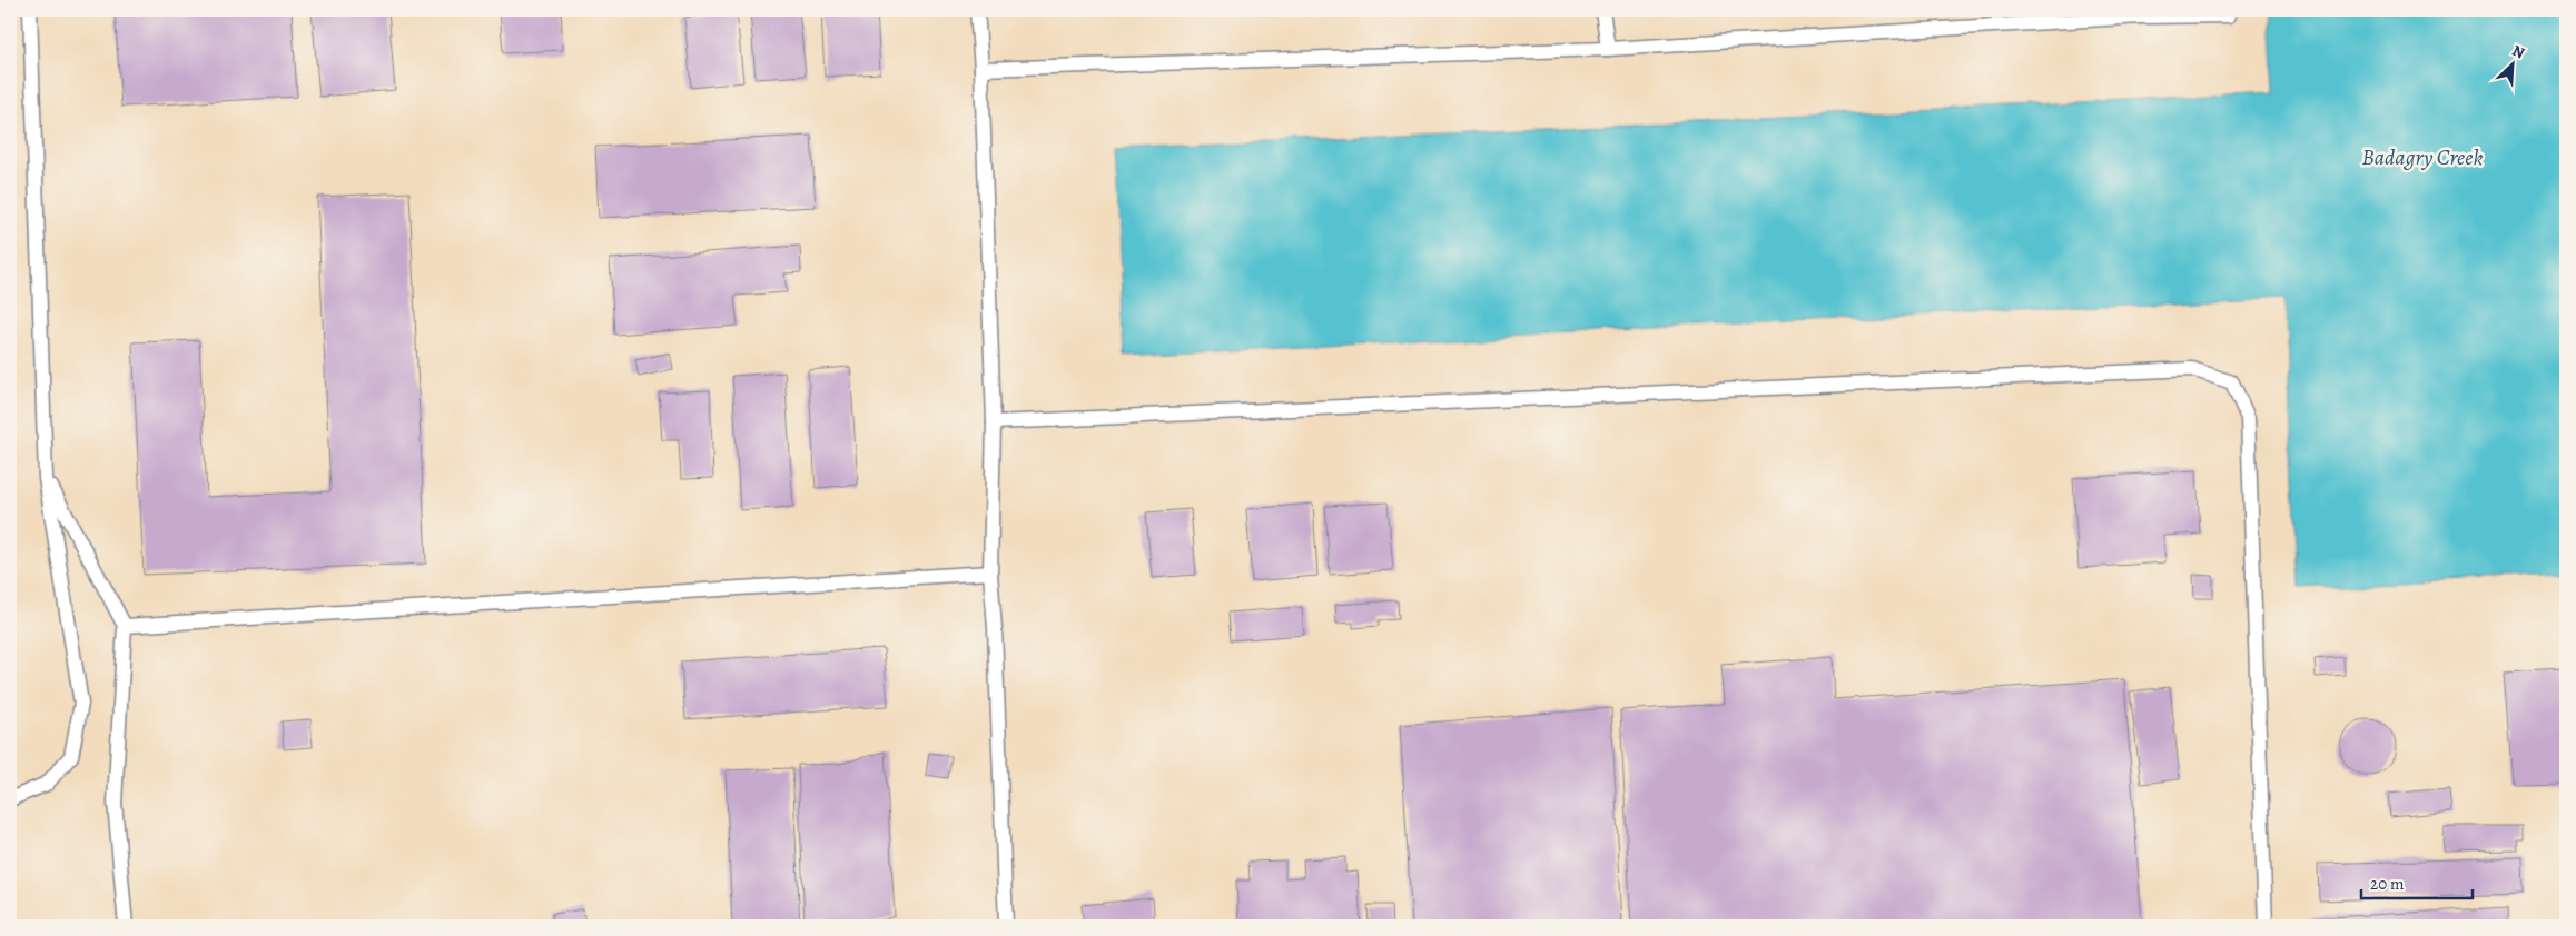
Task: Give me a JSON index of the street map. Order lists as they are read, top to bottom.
{
  "water": ["Badagry Creek"],
  "scale_bar": "20 m",
  "north": "top right"
}
